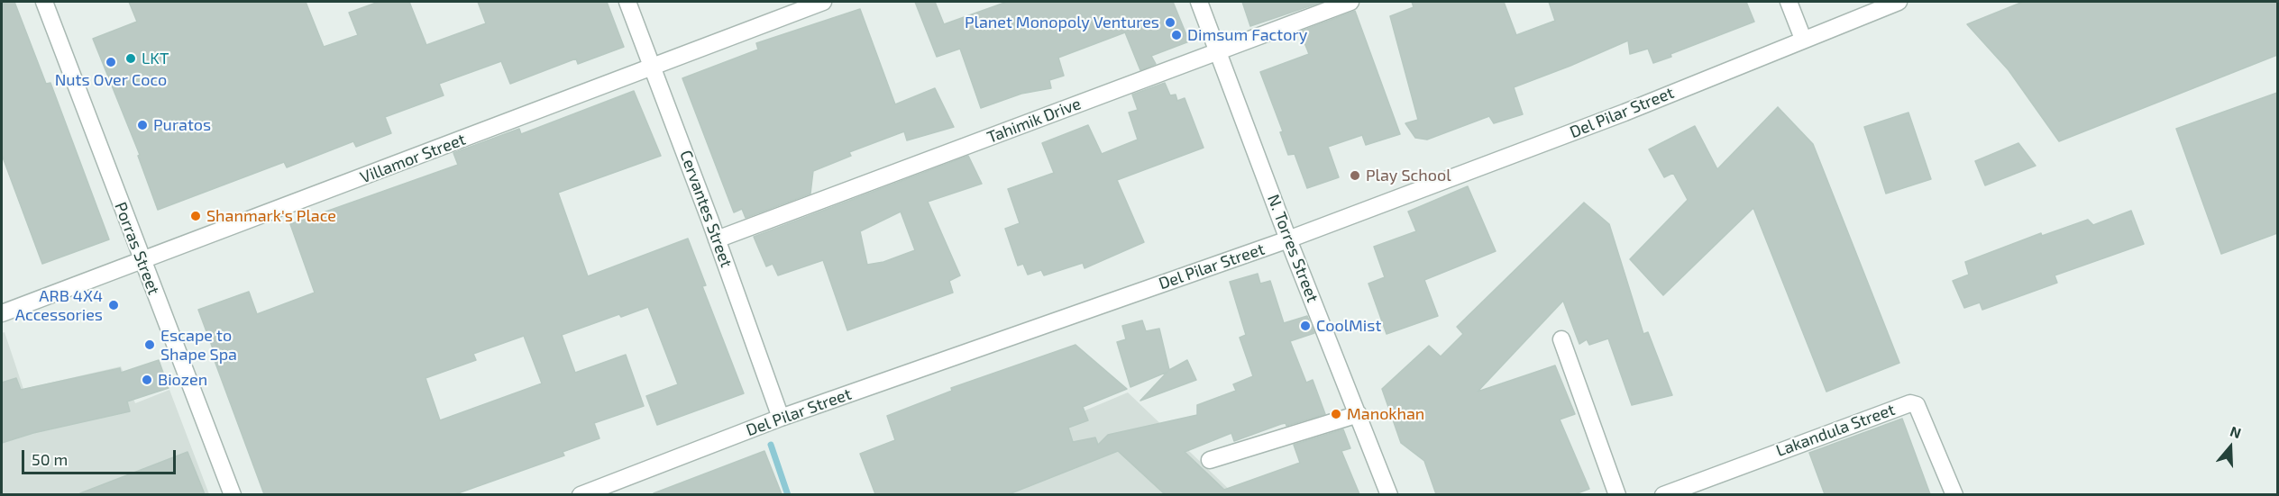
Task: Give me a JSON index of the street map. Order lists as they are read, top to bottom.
{
  "streets": {
    "street": [
      "Del Pilar Street",
      "Tahimik Drive",
      "Villamor Street",
      "Cervantes Street",
      "Porras Street",
      "N. Torres Street",
      "Lakandula Street"
    ]
  },
  "crossings": [
    ["Del Pilar Street", "Cervantes Street"],
    ["Del Pilar Street", "N. Torres Street"],
    ["Tahimik Drive", "Cervantes Street"],
    ["Tahimik Drive", "N. Torres Street"],
    ["Villamor Street", "Cervantes Street"],
    ["Villamor Street", "Porras Street"]
  ],
  "places": [
    "Planet Monopoly Ventures",
    "Dimsum Factory",
    "LKT",
    "Nuts Over Coco",
    "Puratos",
    "Play School",
    "Shanmark's Place",
    "ARB 4X4 Accessories",
    "CoolMist",
    "Escape to Shape Spa",
    "Biozen",
    "Manokhan"
  ],
  "scale_bar": "50 m",
  "north": "top"
}
